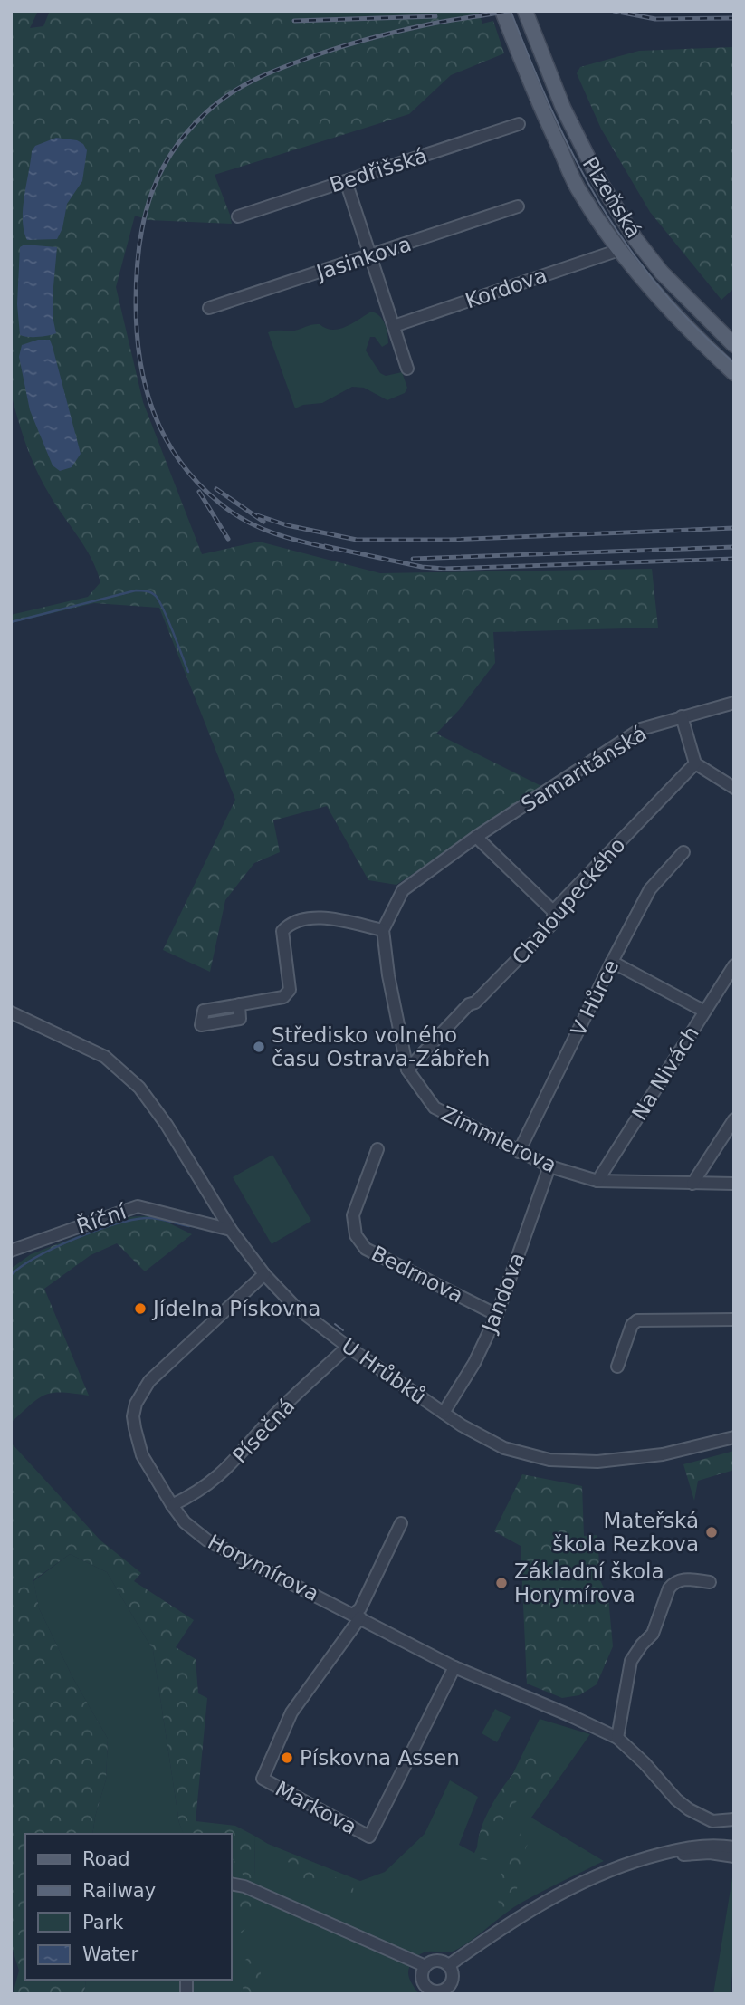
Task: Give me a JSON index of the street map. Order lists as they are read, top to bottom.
{
  "streets": {
    "main road": ["Plzeňská"],
    "street": [
      "Bedřišská",
      "Jasinkova",
      "Kordova",
      "Samaritánská",
      "Chaloupeckého",
      "V Hůrce",
      "Na Nivách",
      "Zimmlerova",
      "Říční",
      "Bedrnova",
      "Jandova",
      "U Hrůbků",
      "Písečná",
      "Horymírova",
      "Markova"
    ]
  },
  "crossings": [
    ["Plzeňská", "Kordova"],
    ["Chaloupeckého", "Zimmlerova"],
    ["V Hůrce", "Zimmlerova"],
    ["Na Nivách", "Zimmlerova"],
    ["Zimmlerova", "Jandova"],
    ["Říční", "U Hrůbků"],
    ["Bedrnova", "Jandova"],
    ["Jandova", "U Hrůbků"],
    ["U Hrůbků", "Písečná"],
    ["U Hrůbků", "Horymírova"],
    ["Písečná", "Horymírova"],
    ["Horymírova", "Markova"]
  ],
  "places": [
    "Středisko volného času Ostrava-Zábřeh",
    "Jídelna Pískovna",
    "Mateřská škola Rezkova",
    "Základní škola Horymírova",
    "Pískovna Assen"
  ],
  "legend": [
    "Road",
    "Railway",
    "Park",
    "Water"
  ]
}
